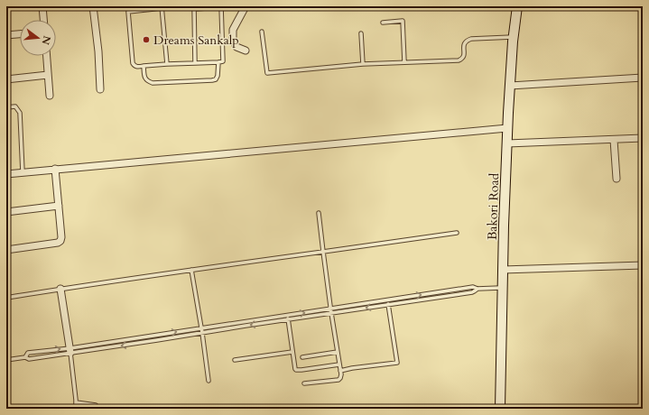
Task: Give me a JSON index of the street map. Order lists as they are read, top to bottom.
{
  "streets": {
    "street": ["Bakori Road"]
  },
  "places": ["Dreams Sankalp"],
  "north": "right"
}
